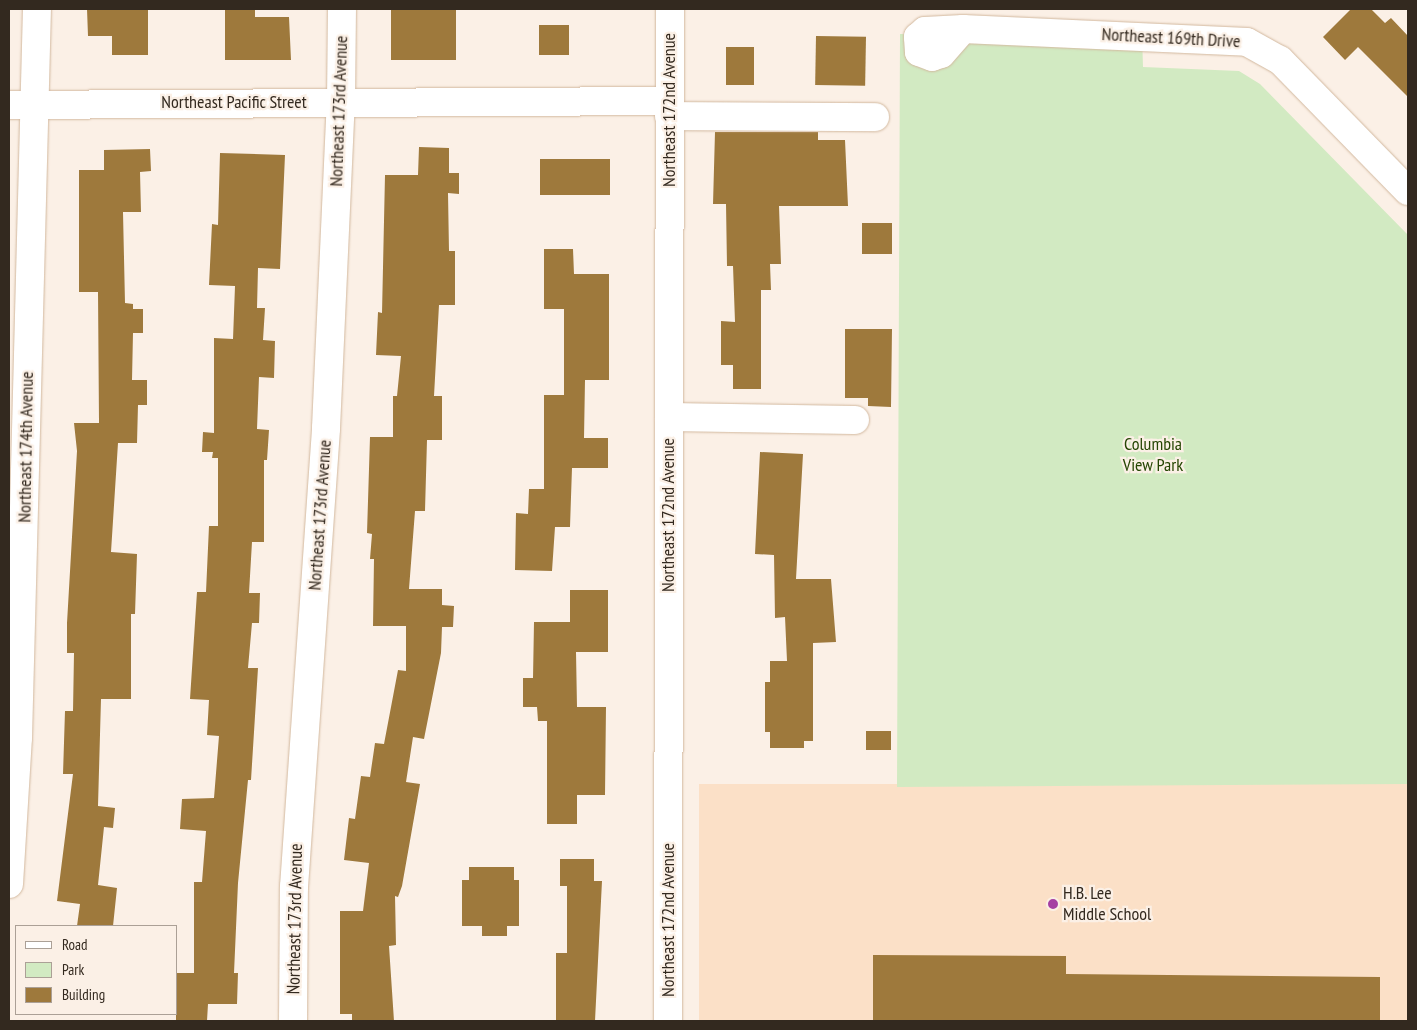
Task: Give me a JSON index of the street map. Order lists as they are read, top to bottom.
{
  "streets": {
    "street": [
      "Northeast 169th Drive",
      "Northeast Pacific Street",
      "Northeast 172nd Avenue",
      "Northeast 173rd Avenue",
      "Northeast 174th Avenue"
    ]
  },
  "crossings": [
    ["Northeast Pacific Street", "Northeast 172nd Avenue"],
    ["Northeast Pacific Street", "Northeast 173rd Avenue"],
    ["Northeast Pacific Street", "Northeast 174th Avenue"]
  ],
  "parks": ["Columbia View Park"],
  "places": ["H.B. Lee Middle School"],
  "legend": ["Road", "Park", "Building"]
}
